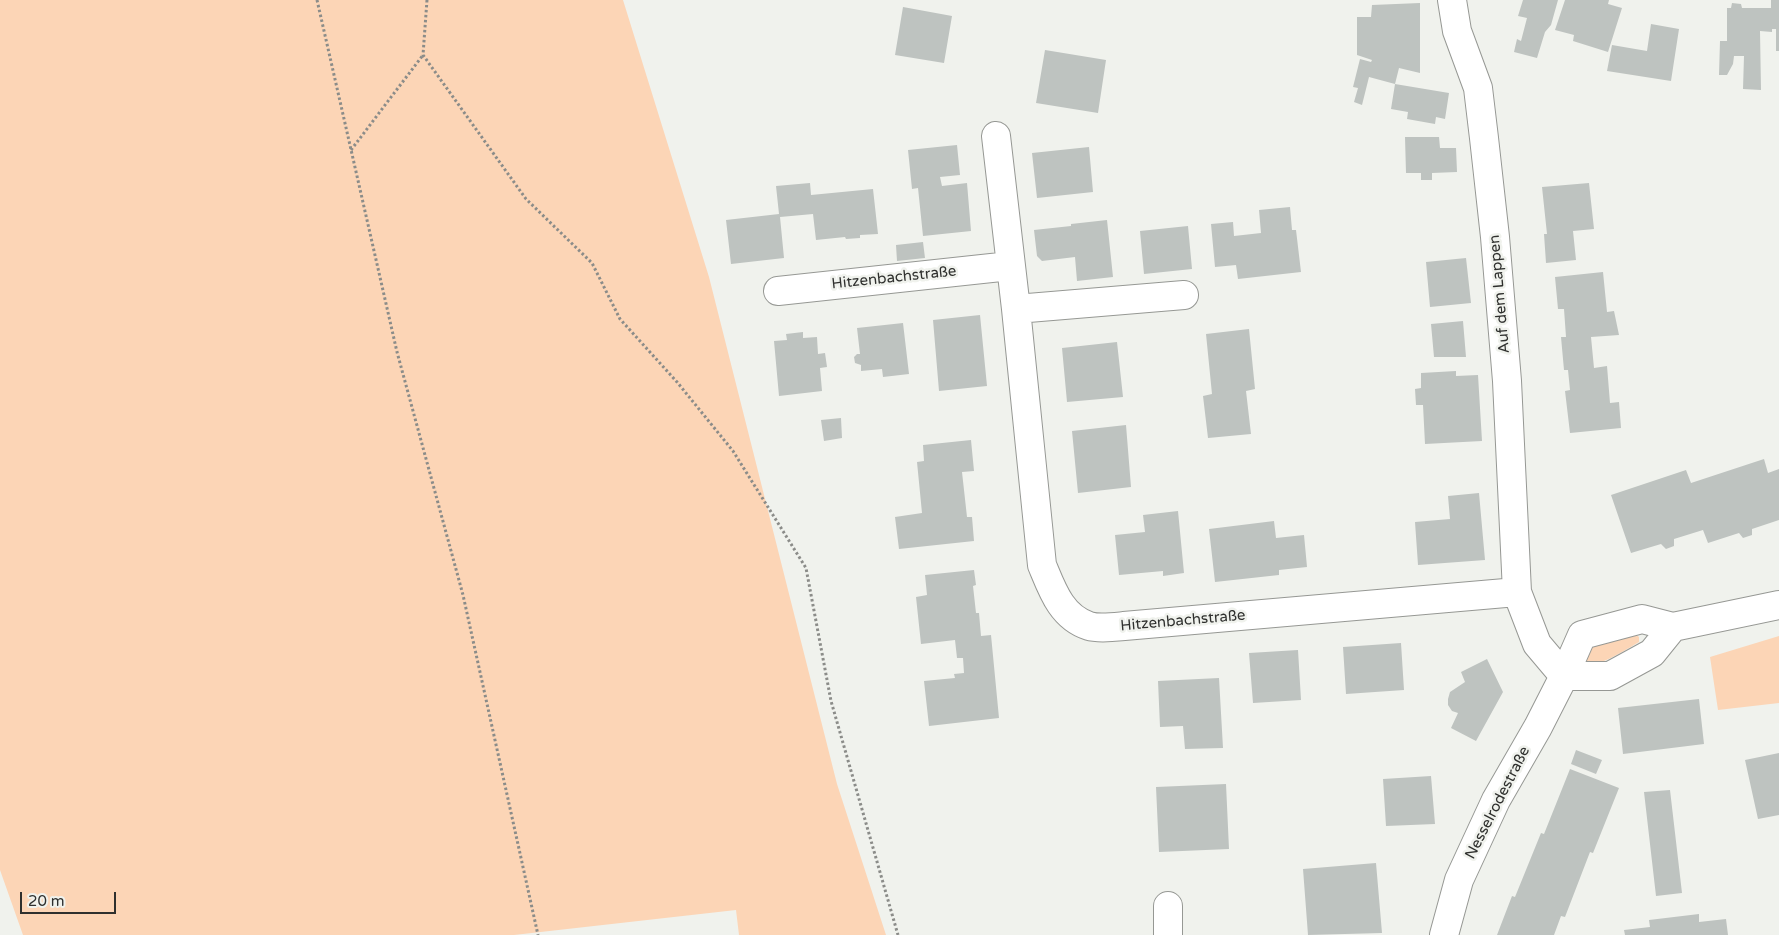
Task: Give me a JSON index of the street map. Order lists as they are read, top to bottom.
{
  "streets": {
    "street": ["Hitzenbachstraße", "Auf dem Lappen", "Nesselrodestraße"]
  },
  "crossings": [
    ["Hitzenbachstraße", "Auf dem Lappen"]
  ],
  "scale_bar": "20 m"
}
